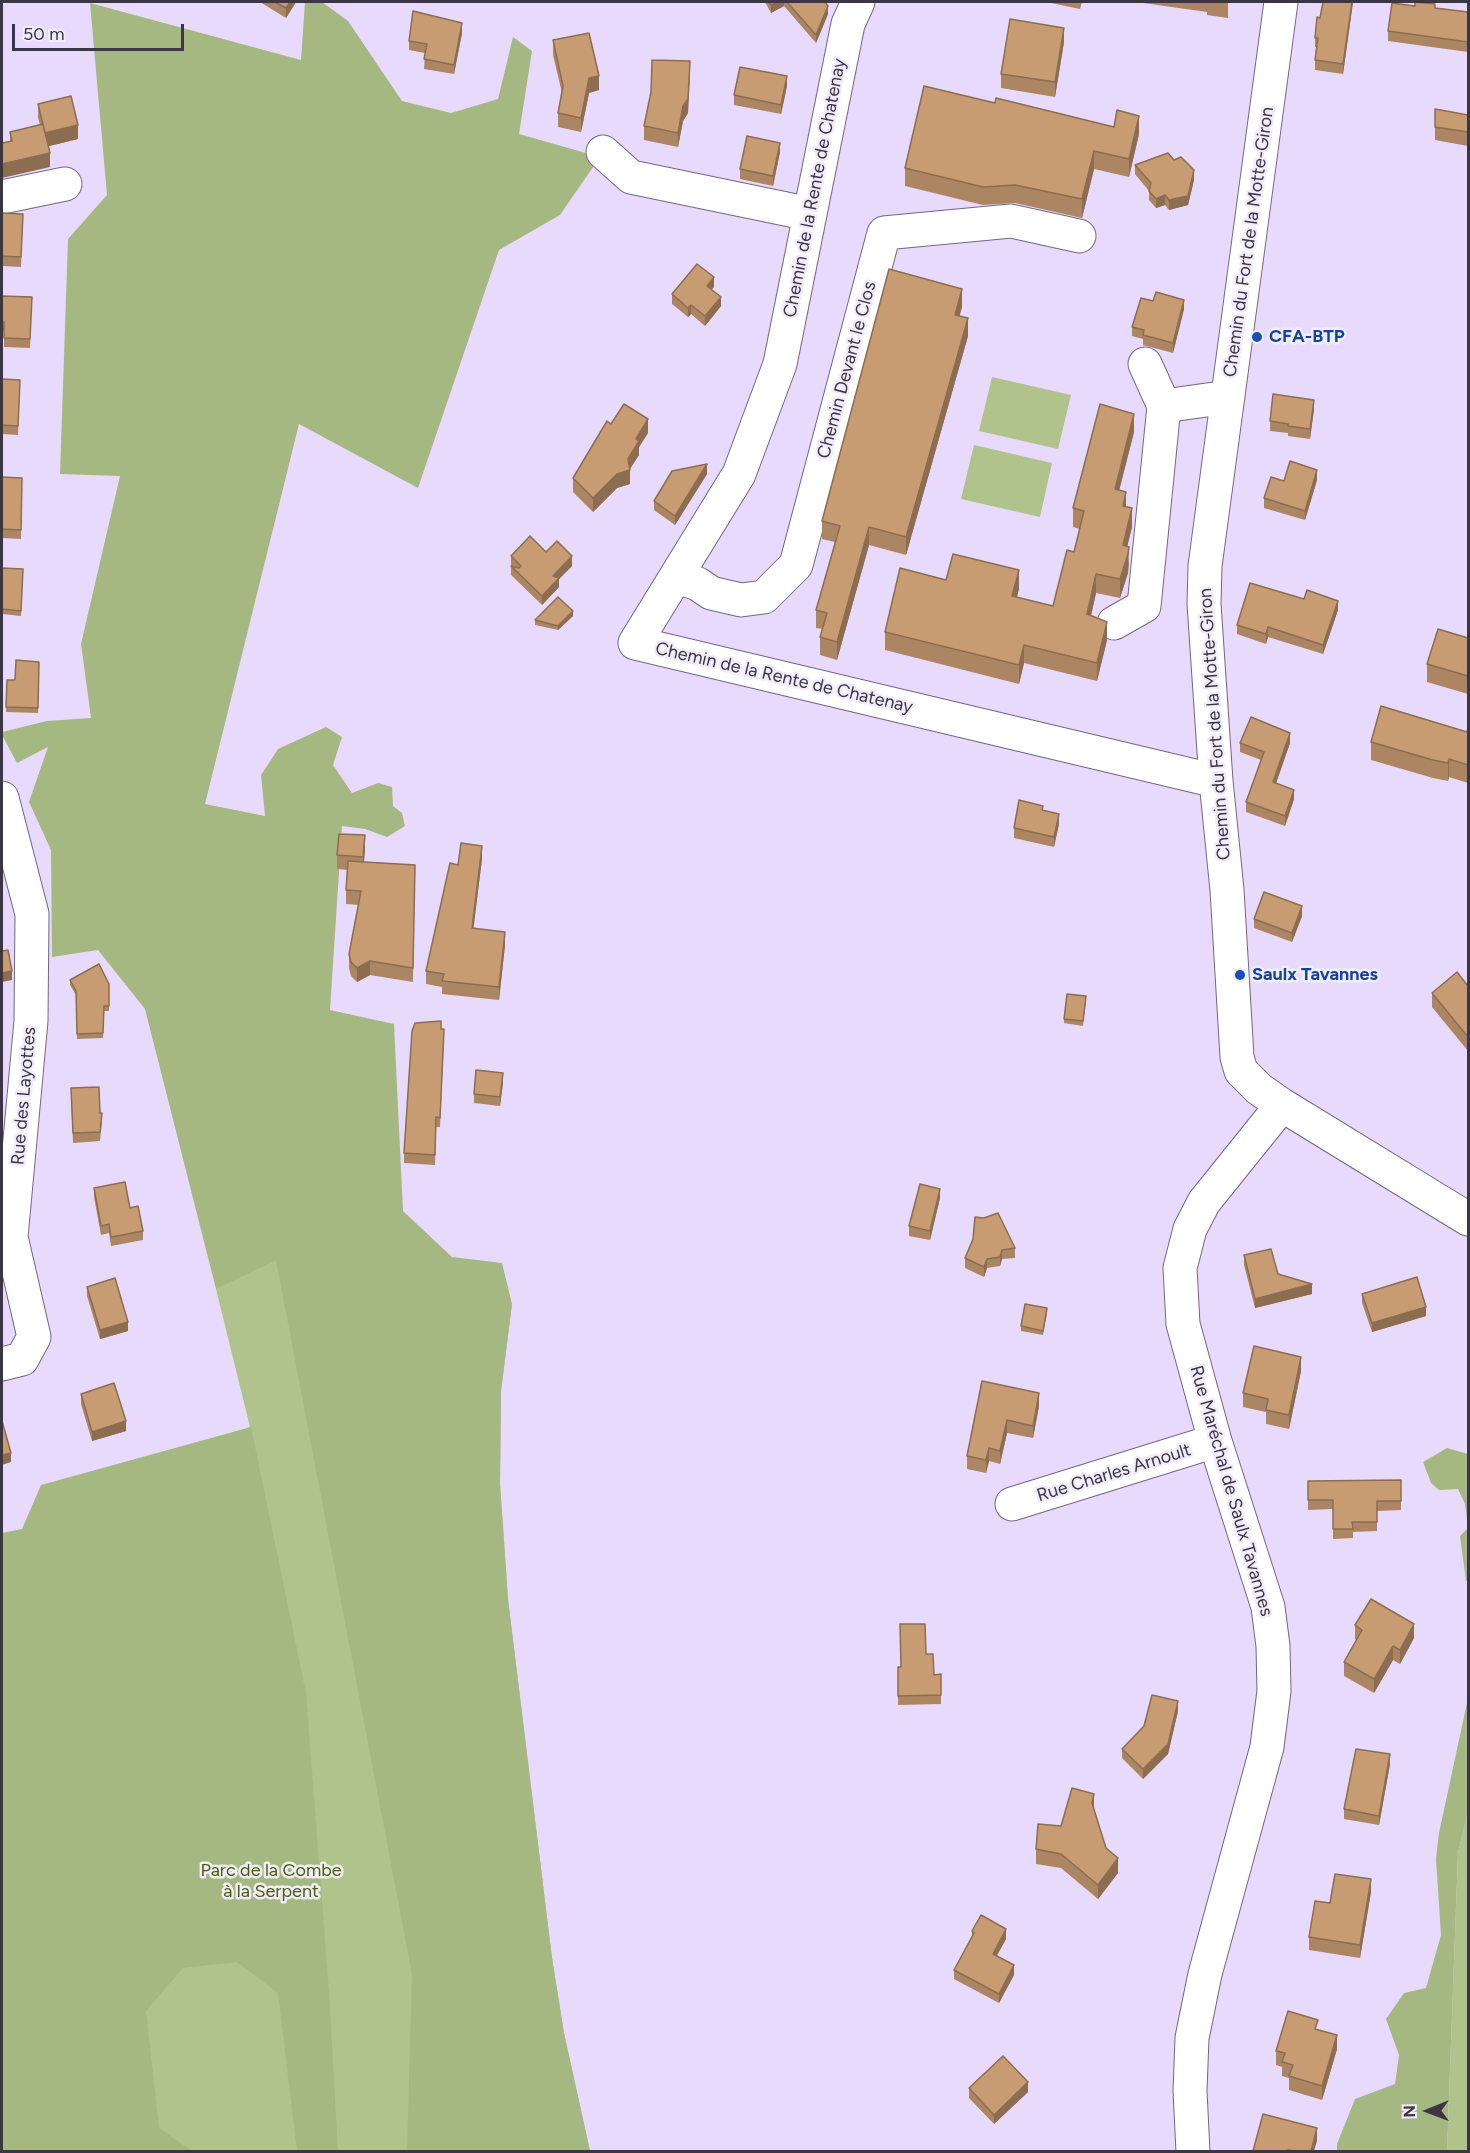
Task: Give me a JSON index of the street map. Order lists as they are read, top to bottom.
{
  "streets": {
    "street": [
      "Chemin de la Rente de Chatenay",
      "Chemin du Fort de la Motte-Giron",
      "Chemin Devant le Clos",
      "Rue des Layottes",
      "Rue Charles Arnoult",
      "Rue Maréchal de Saulx Tavannes"
    ]
  },
  "crossings": [
    ["Chemin de la Rente de Chatenay", "Chemin du Fort de la Motte-Giron"],
    ["Chemin de la Rente de Chatenay", "Chemin Devant le Clos"],
    ["Chemin du Fort de la Motte-Giron", "Rue Maréchal de Saulx Tavannes"],
    ["Rue Charles Arnoult", "Rue Maréchal de Saulx Tavannes"]
  ],
  "parks": ["Parc de la Combe à la Serpent"],
  "places": ["CFA-BTP", "Saulx Tavannes"],
  "scale_bar": "50 m",
  "north": "left"
}
